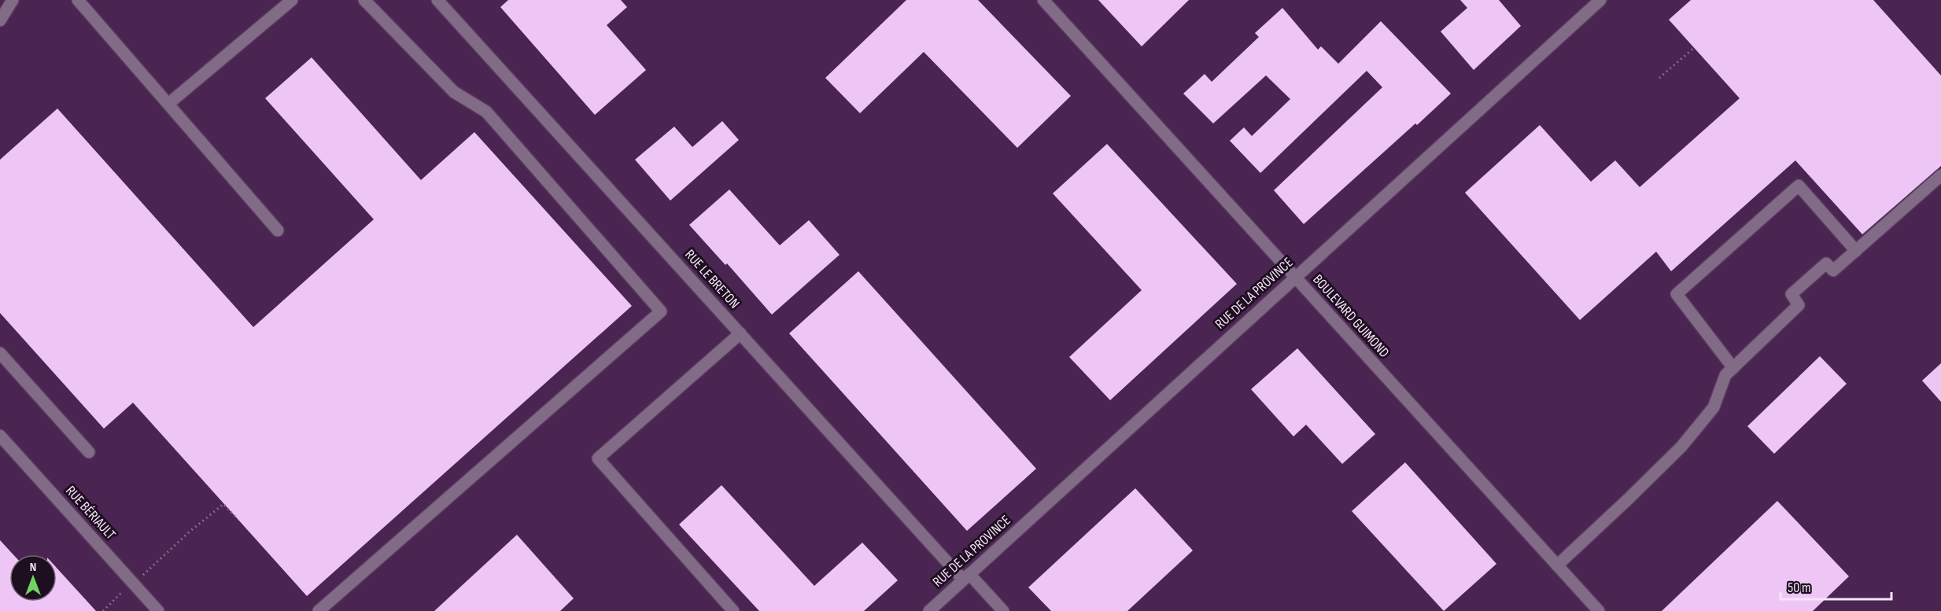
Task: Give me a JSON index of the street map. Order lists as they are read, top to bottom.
{
  "streets": {
    "street": [
      "RUE LE BRETON",
      "RUE DE LA PROVINCE",
      "BOULEVARD GUIMOND",
      "RUE BÉRIAULT"
    ]
  },
  "crossings": [
    ["RUE LE BRETON", "RUE DE LA PROVINCE"],
    ["RUE DE LA PROVINCE", "BOULEVARD GUIMOND"]
  ],
  "scale_bar": "50 m",
  "north": "top"
}
